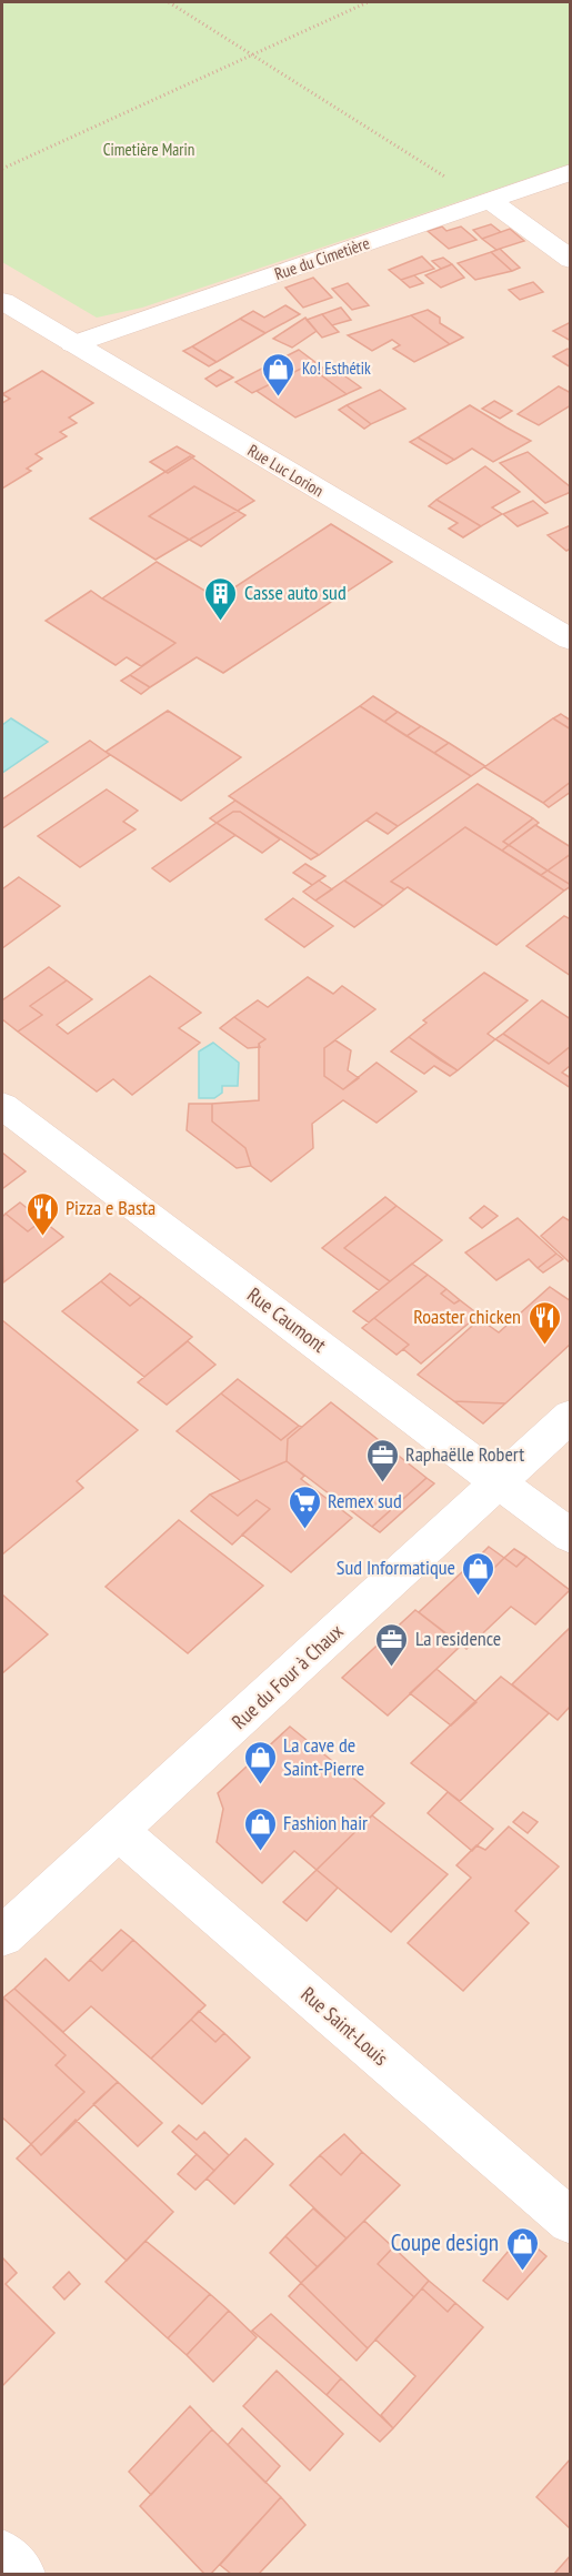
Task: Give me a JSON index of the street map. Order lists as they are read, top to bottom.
{
  "streets": {
    "street": [
      "Rue du Cimetière",
      "Rue Luc Lorion",
      "Rue Caumont",
      "Rue du Four à Chaux",
      "Rue Saint-Louis"
    ]
  },
  "crossings": [
    ["Rue du Cimetière", "Rue Luc Lorion"],
    ["Rue Caumont", "Rue du Four à Chaux"],
    ["Rue du Four à Chaux", "Rue Saint-Louis"]
  ],
  "parks": ["Cimetière Marin"],
  "places": {
    "shop": [
      "Ko! Esthétik",
      "Sud Informatique",
      "La cave de Saint-Pierre",
      "Fashion hair",
      "Coupe design"
    ],
    "building": ["Casse auto sud"],
    "restaurant": ["Pizza e Basta", "Roaster chicken"],
    "office": ["Raphaëlle Robert", "La residence"],
    "supermarket": ["Remex sud"]
  }
}
